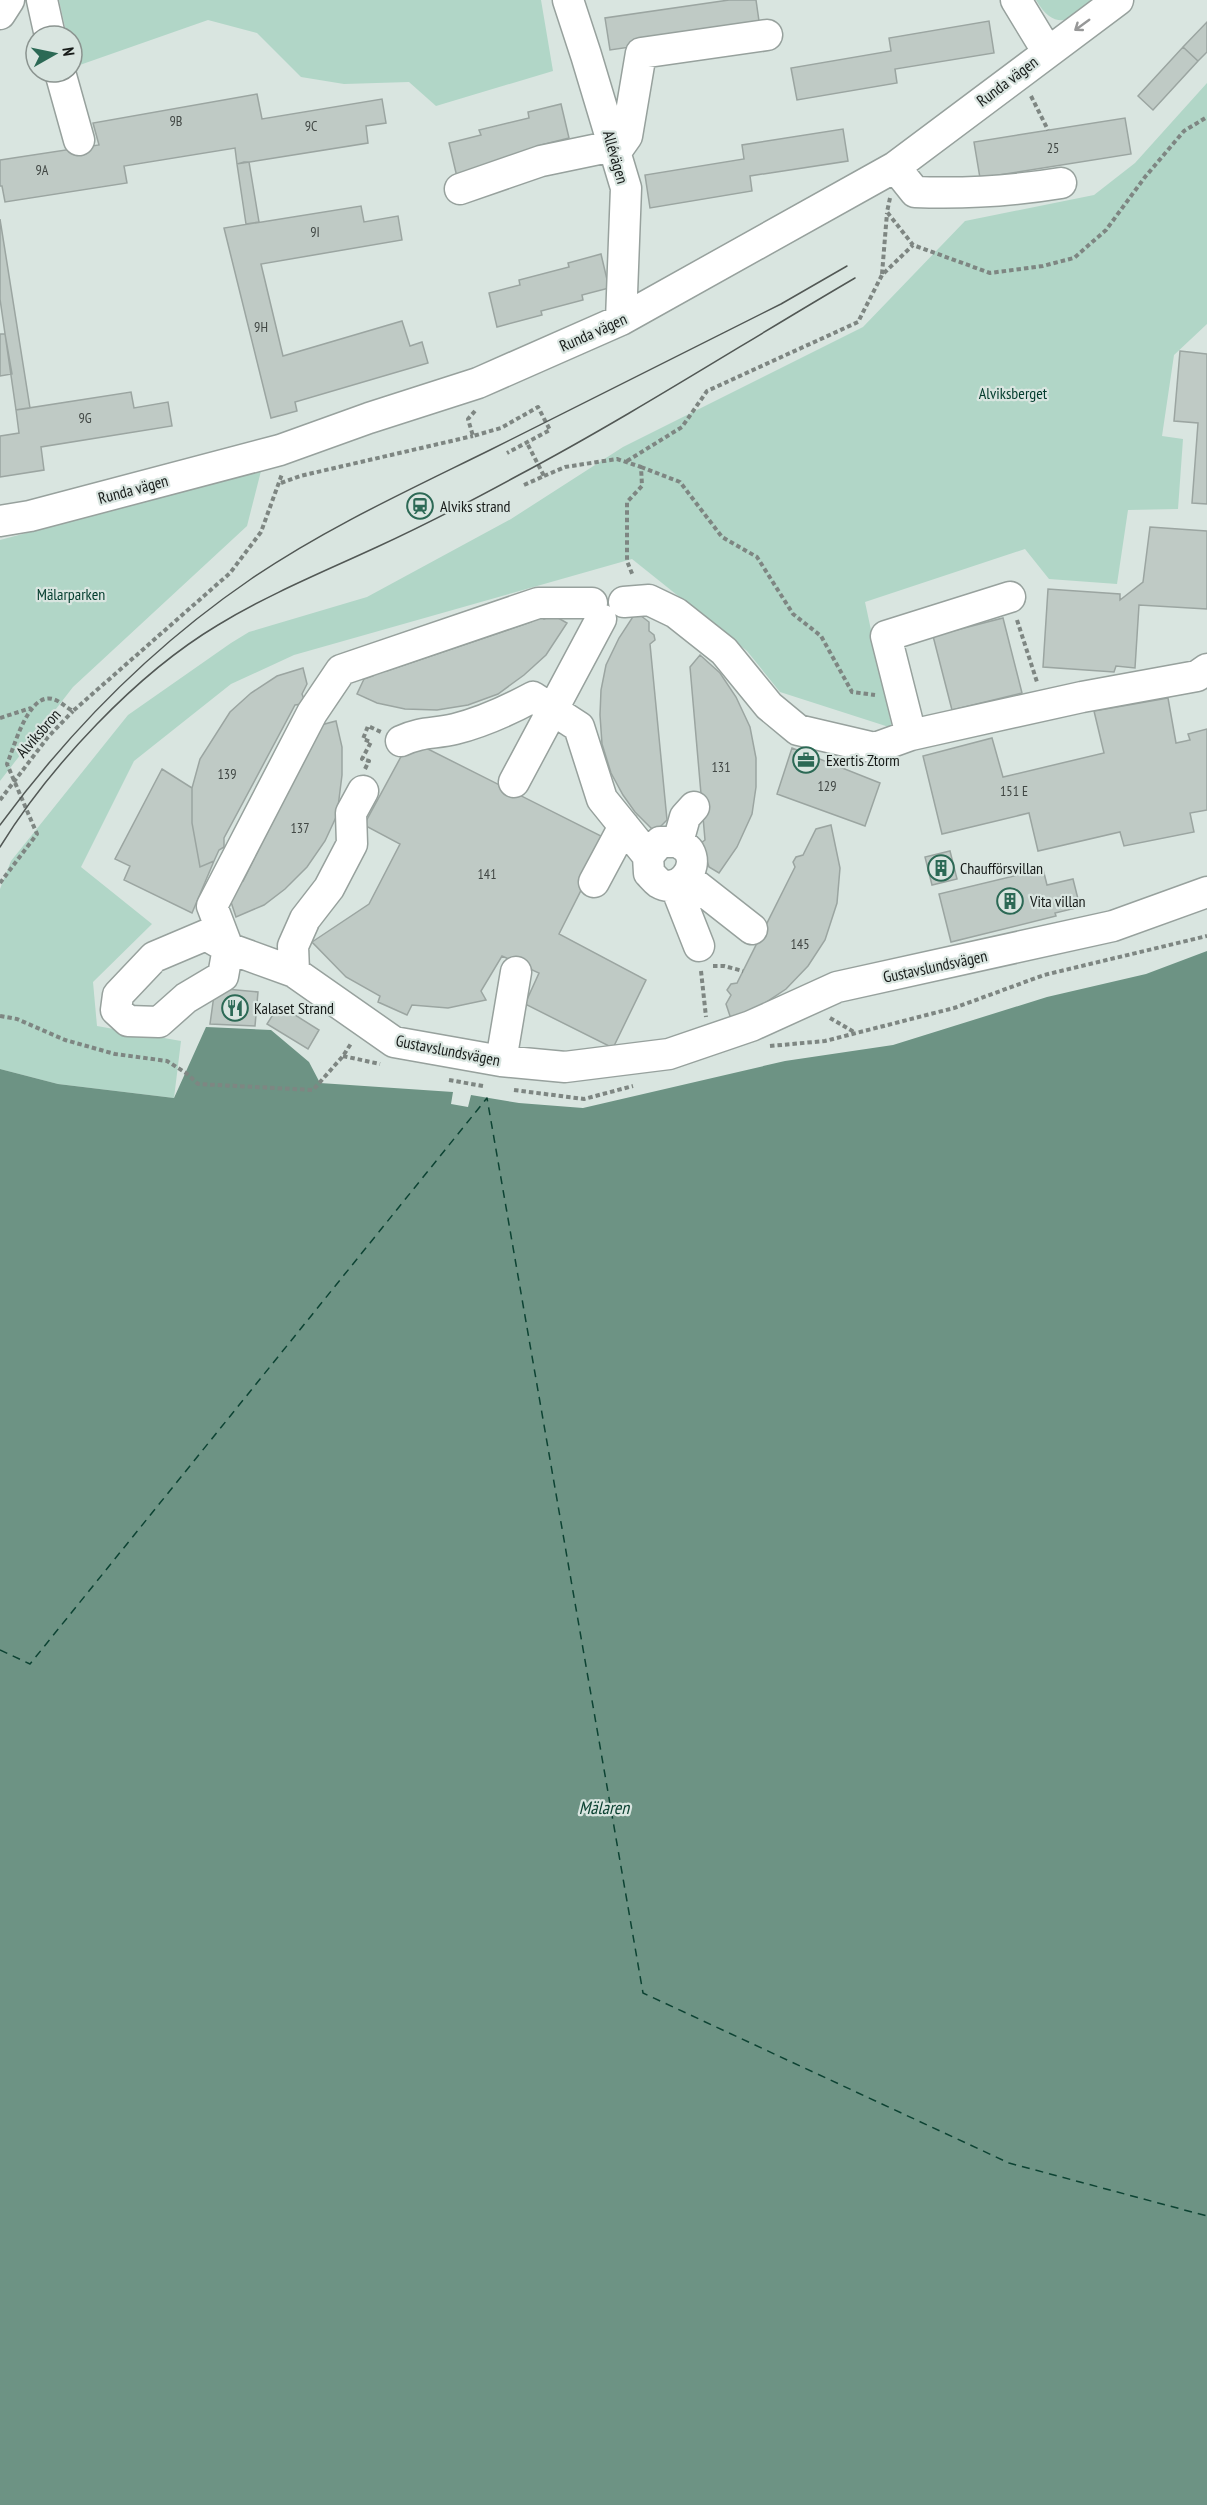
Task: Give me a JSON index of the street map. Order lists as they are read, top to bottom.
{
  "streets": {
    "street": ["Runda vägen", "Allévägen", "Gustavslundsvägen"],
    "path": ["Alviksbron"]
  },
  "crossings": [
    ["Runda vägen", "Allévägen"]
  ],
  "water": ["Mälaren"],
  "parks": ["Alviksberget", "Mälarparken"],
  "places": {
    "station": ["Alviks strand"],
    "office": ["Exertis Ztorm"],
    "building": ["Chaufförsvillan", "Vita villan"],
    "restaurant": ["Kalaset Strand"]
  },
  "house_numbers": [
    "9B",
    "9C",
    "25",
    "9A",
    "9I",
    "9H",
    "9G",
    "131",
    "139",
    "129",
    "151 E",
    "137",
    "141",
    "145"
  ],
  "north": "right"
}
